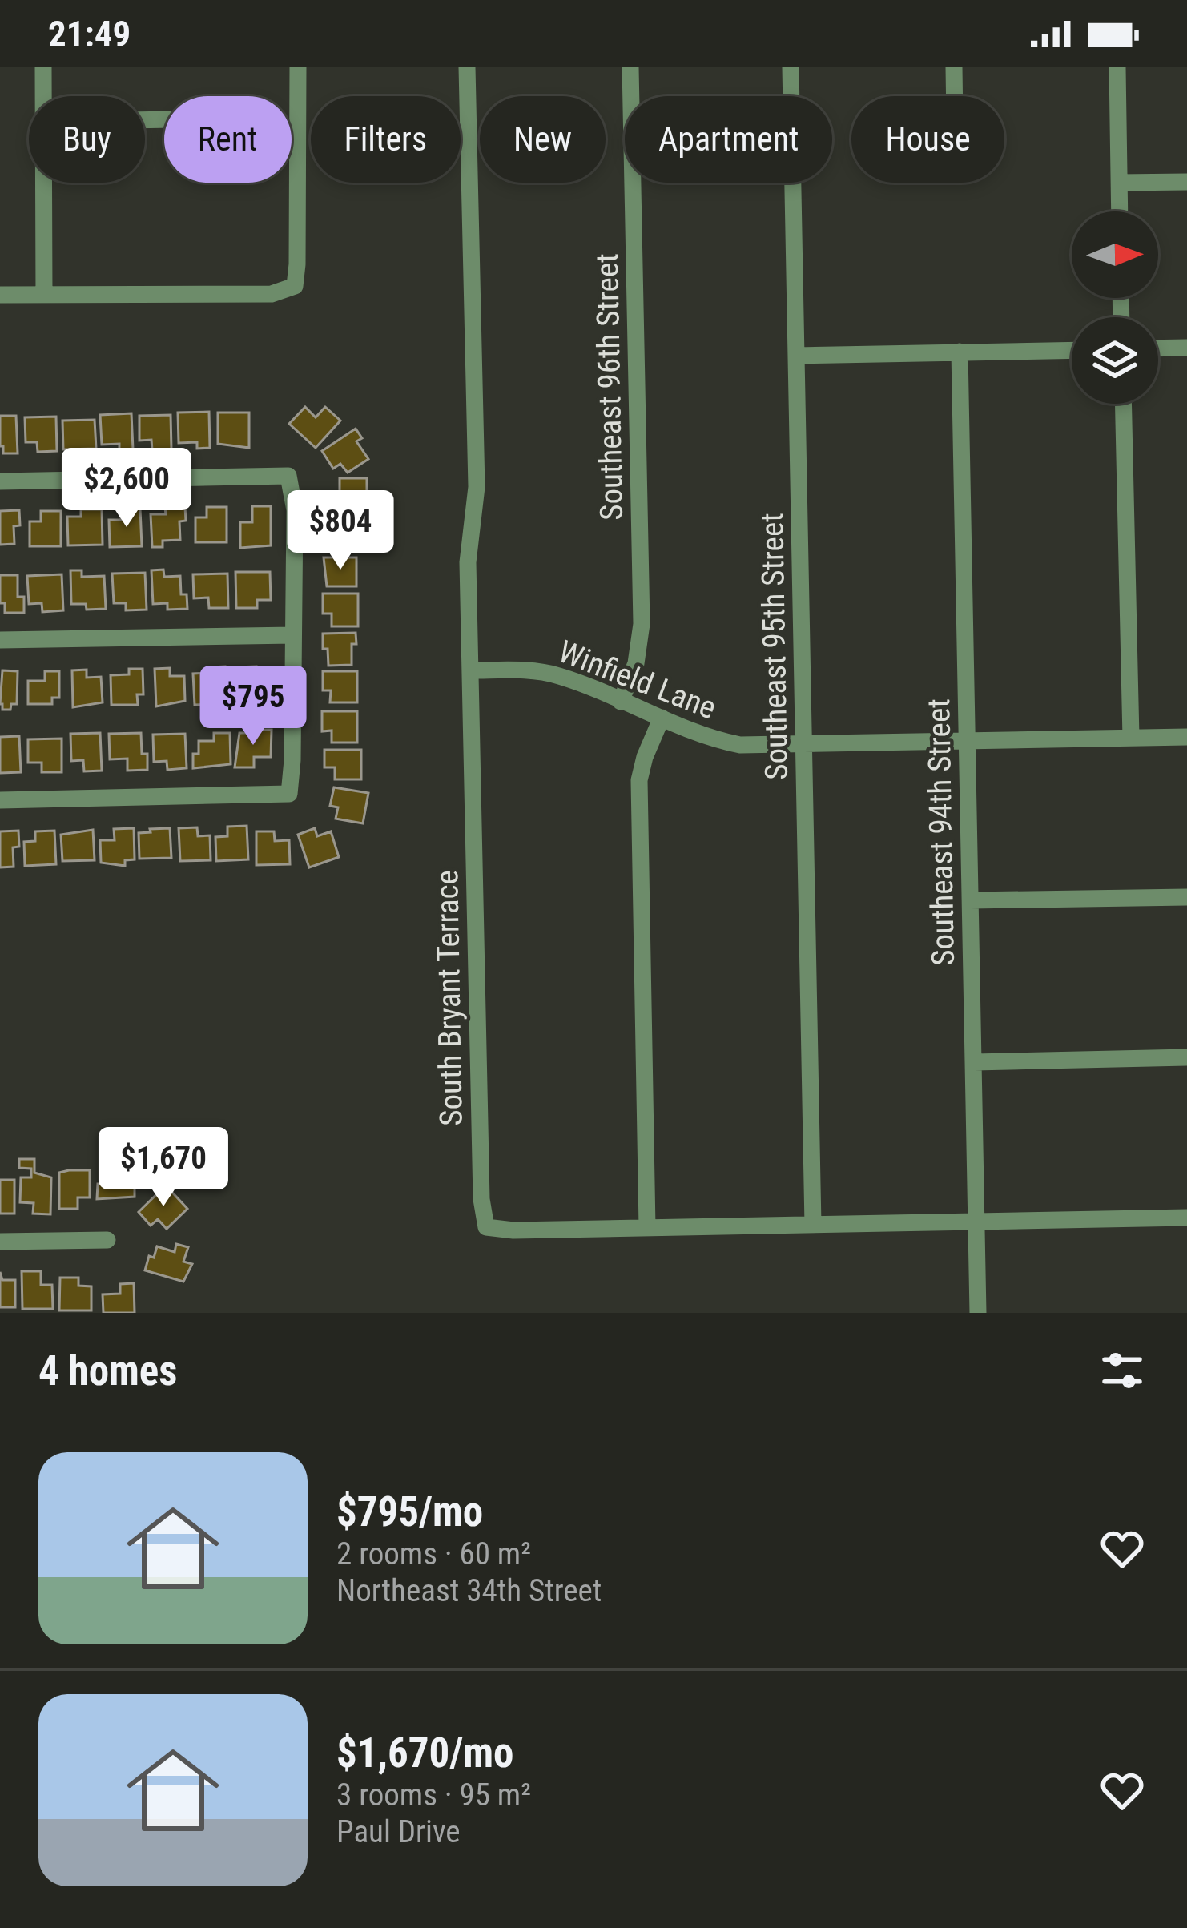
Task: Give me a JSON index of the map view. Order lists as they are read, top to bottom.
{
  "streets": {
    "street": [
      "Southeast 96th Street",
      "Southeast 95th Street",
      "Winfield Lane",
      "Southeast 94th Street",
      "South Bryant Terrace"
    ]
  },
  "crossings": [
    ["Southeast 96th Street", "Winfield Lane"],
    ["Southeast 95th Street", "Winfield Lane"],
    ["Southeast 95th Street", "South Bryant Terrace"],
    ["Winfield Lane", "Southeast 94th Street"],
    ["Winfield Lane", "South Bryant Terrace"],
    ["Southeast 94th Street", "South Bryant Terrace"]
  ],
  "north": "right",
  "page": {
    "status": "21:49",
    "chip": [
      "Buy",
      "Rent",
      "Filters",
      "New",
      "Apartment",
      "House"
    ],
    "price": [
      "$2,600",
      "$804",
      "$795",
      "$1,670"
    ],
    "heading": "4 homes",
    "list": [
      {
        "name": "$795/mo",
        "note": "2 rooms · 60 m² · Northeast 34th Street"
      },
      {
        "name": "$1,670/mo",
        "note": "3 rooms · 95 m² · Paul Drive"
      }
    ]
  }
}
